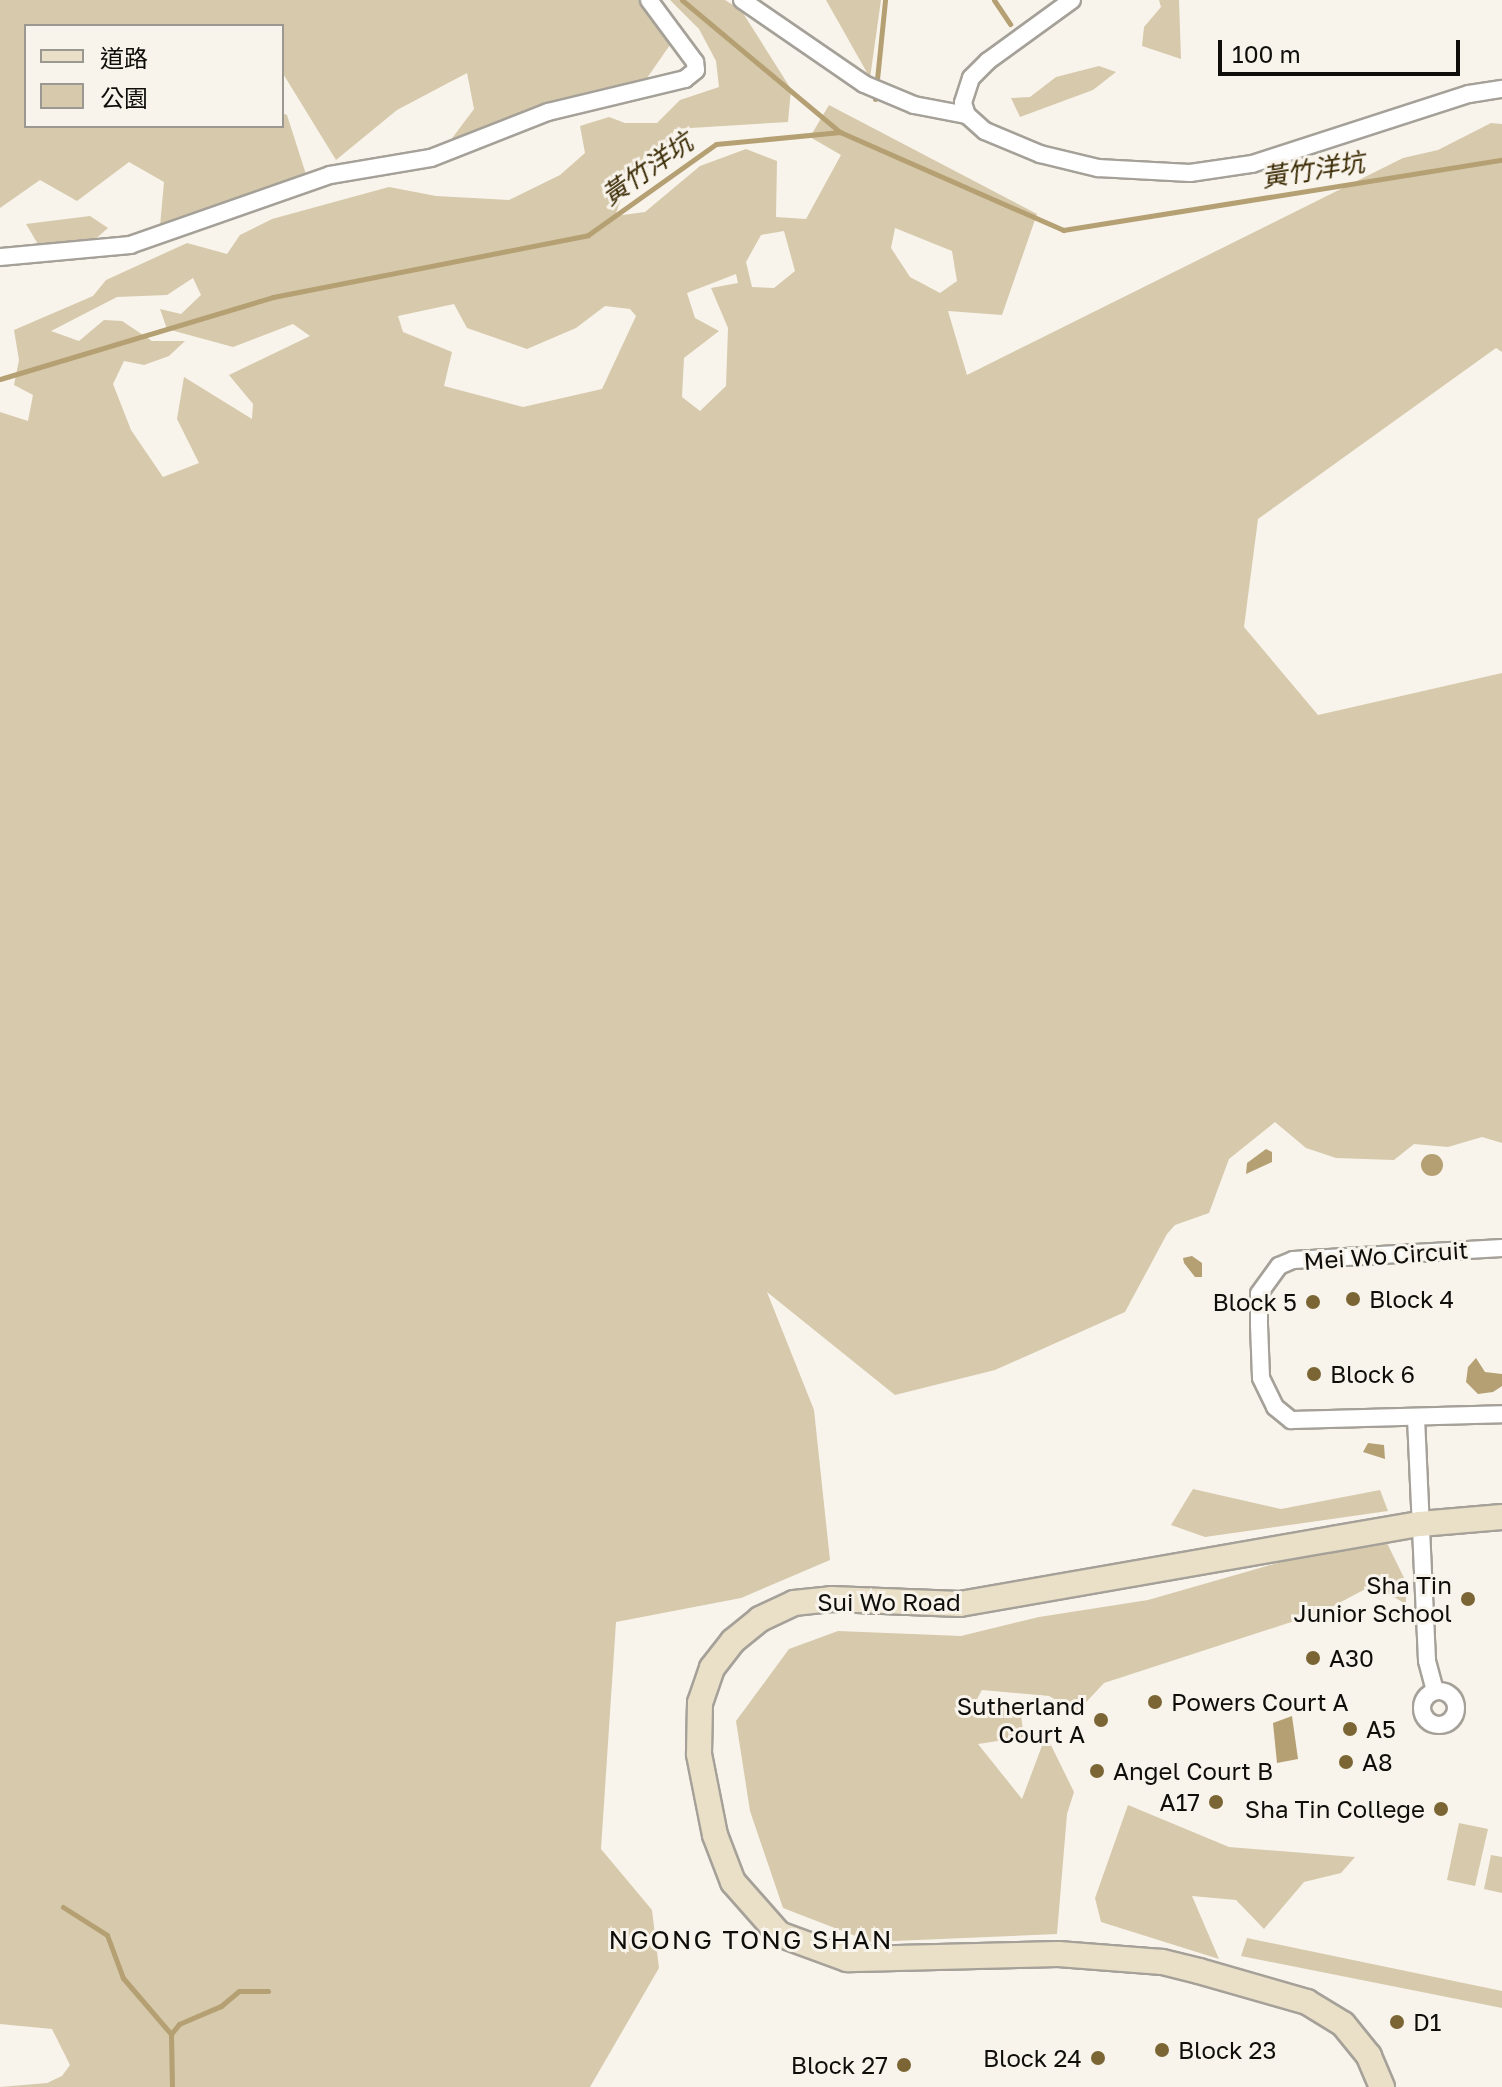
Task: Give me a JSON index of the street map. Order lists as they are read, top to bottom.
{
  "streets": {
    "street": ["Mei Wo Circuit", "Sui Wo Road"]
  },
  "districts": ["NGONG TONG SHAN"],
  "water": ["黃竹洋坑"],
  "places": [
    "Block 4",
    "Block 5",
    "Block 6",
    "Sha Tin Junior School",
    "A30",
    "Powers Court A",
    "Sutherland Court A",
    "A5",
    "A8",
    "Angel Court B",
    "A17",
    "Sha Tin College",
    "D1",
    "Block 23",
    "Block 24",
    "Block 27"
  ],
  "legend": ["道路", "公園"],
  "scale_bar": "100 m"
}
